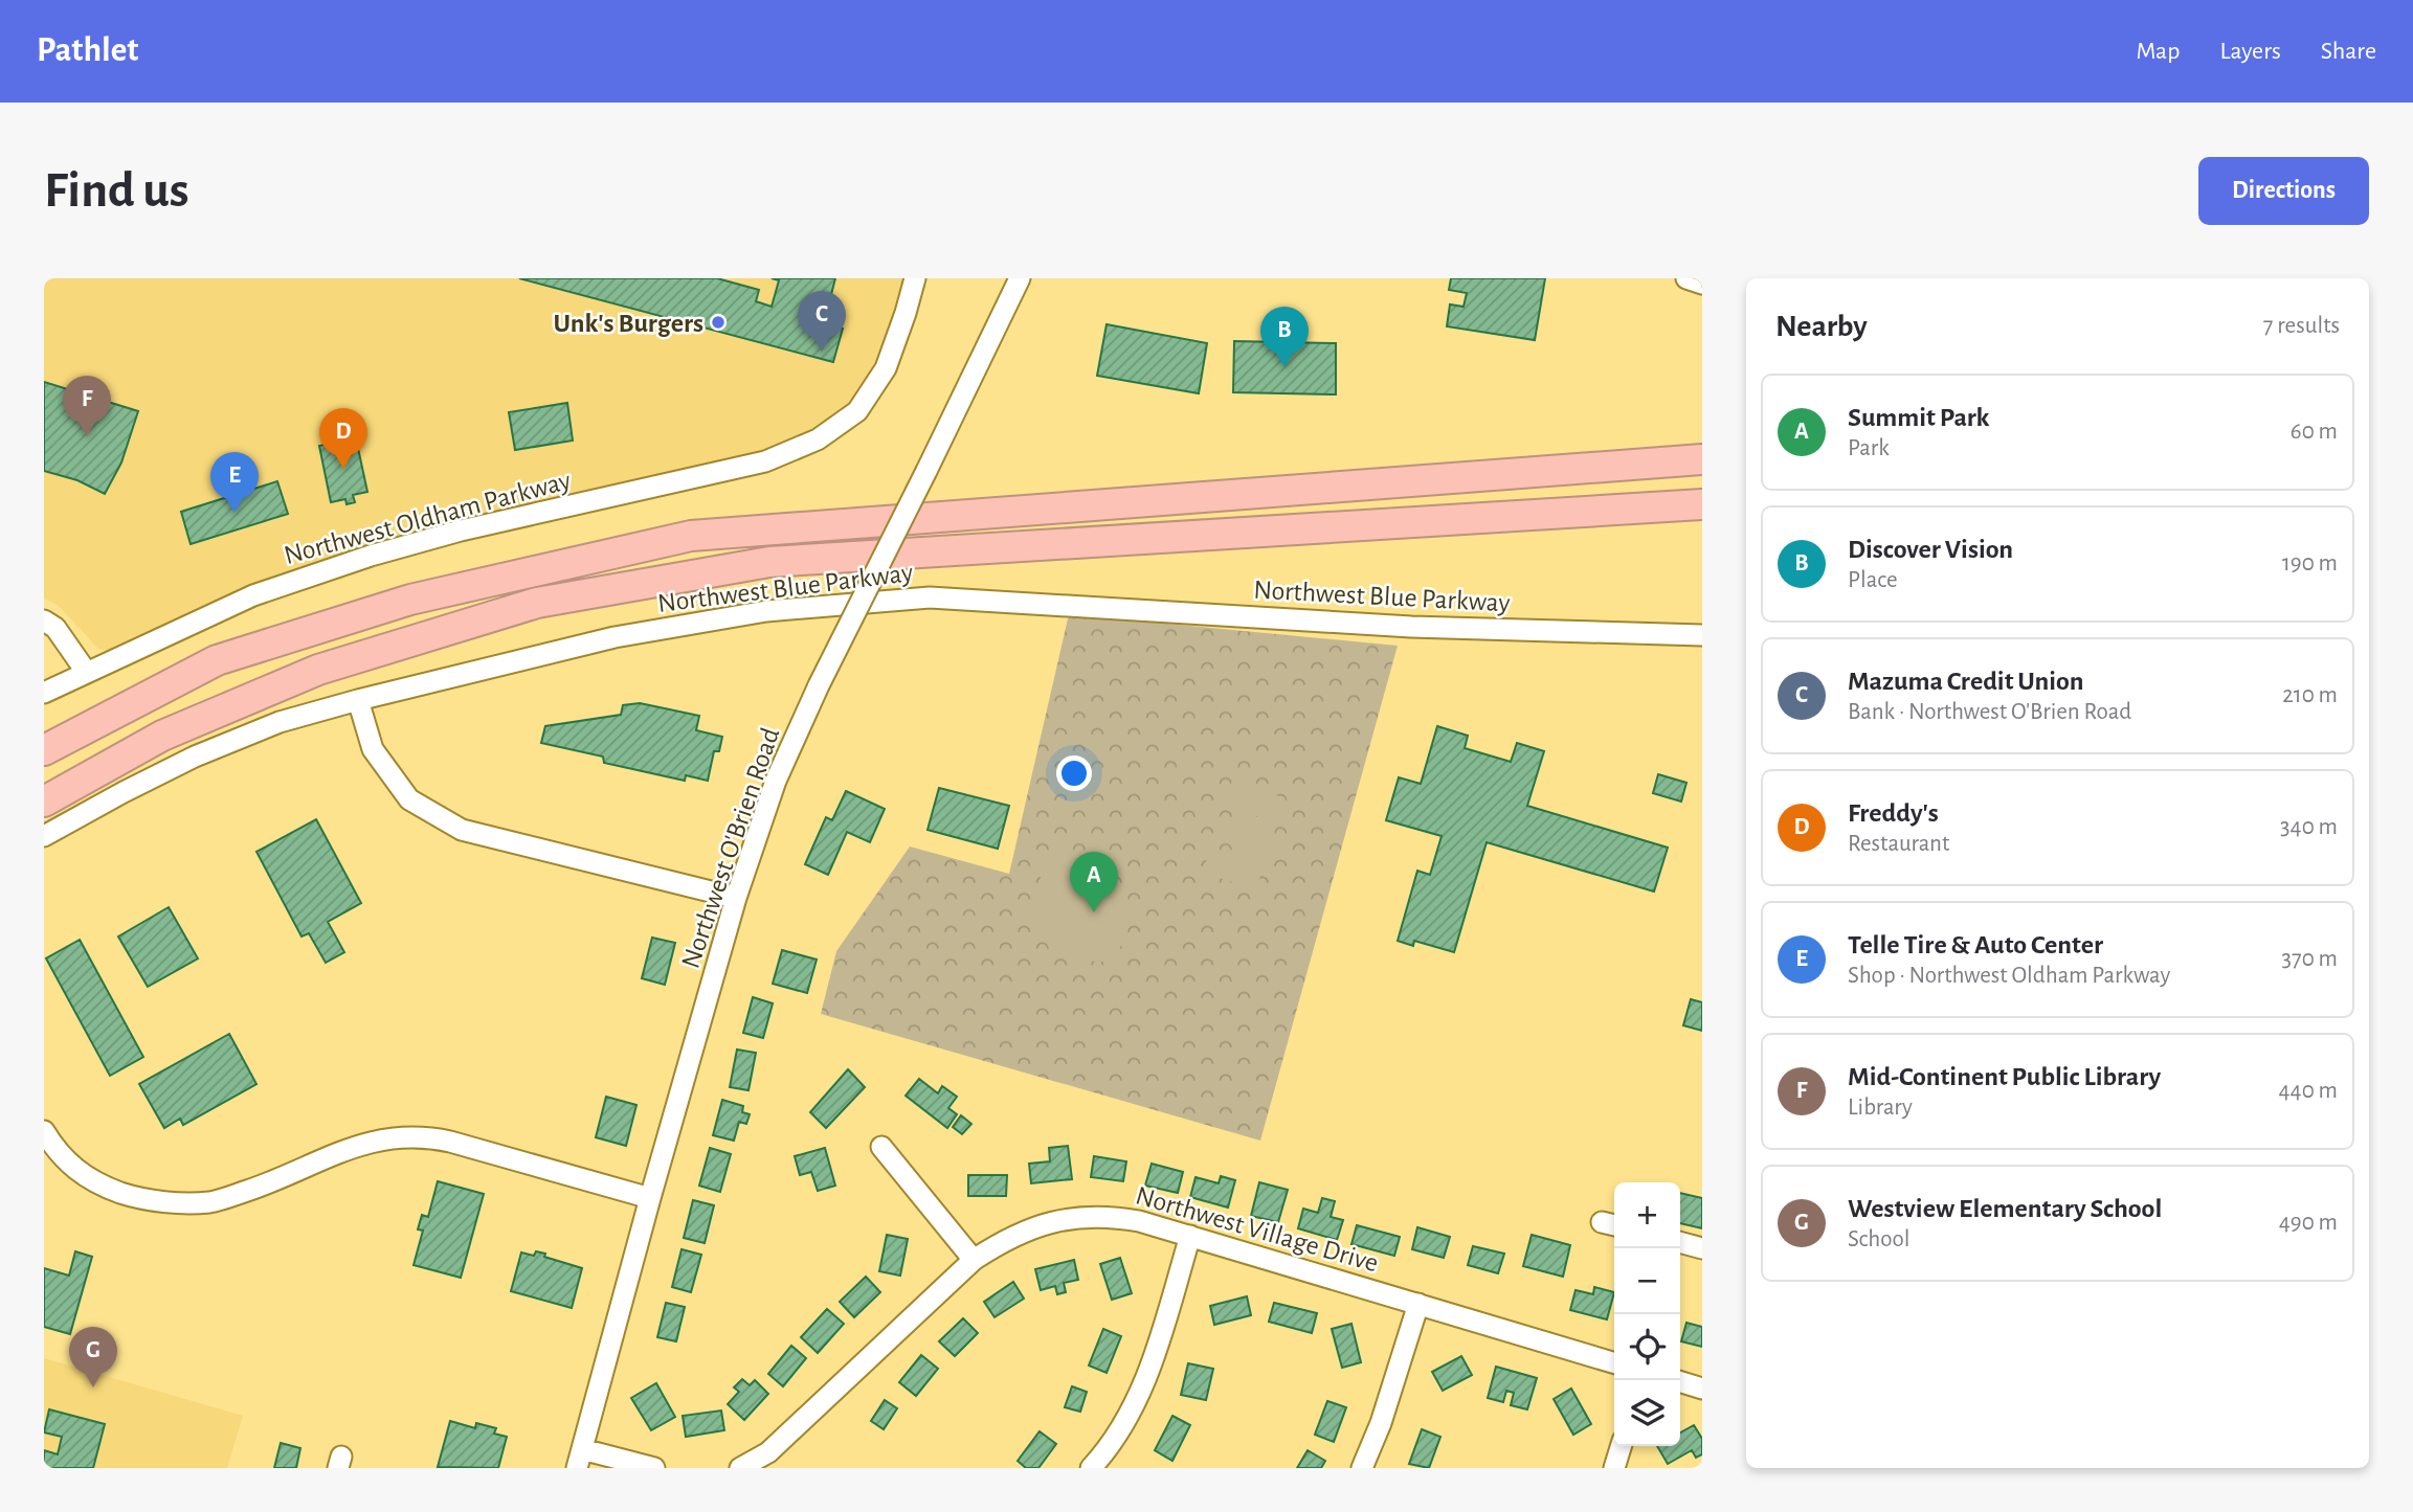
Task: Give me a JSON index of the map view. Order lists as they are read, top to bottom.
{
  "streets": {
    "street": [
      "Northwest Oldham Parkway",
      "Northwest Blue Parkway",
      "Northwest O'Brien Road",
      "Northwest Village Drive"
    ]
  },
  "places": ["Unk's Burgers"],
  "page": {
    "header": "Pathlet",
    "nav": ["Map", "Layers", "Share"],
    "buttons": "Directions",
    "title": "Find us",
    "heading": ["Nearby", "7 results"],
    "pins": [
      "C",
      "B",
      "F",
      "D",
      "E",
      "A",
      "G"
    ],
    "list": [
      {
        "mark": "A",
        "name": "Summit Park",
        "note": "Park",
        "value": "60 m"
      },
      {
        "mark": "B",
        "name": "Discover Vision",
        "note": "Place",
        "value": "190 m"
      },
      {
        "mark": "C",
        "name": "Mazuma Credit Union",
        "note": "Bank · Northwest O'Brien Road",
        "value": "210 m"
      },
      {
        "mark": "D",
        "name": "Freddy's",
        "note": "Restaurant",
        "value": "340 m"
      },
      {
        "mark": "E",
        "name": "Telle Tire & Auto Center",
        "note": "Shop · Northwest Oldham Parkway",
        "value": "370 m"
      },
      {
        "mark": "F",
        "name": "Mid-Continent Public Library",
        "note": "Library",
        "value": "440 m"
      },
      {
        "mark": "G",
        "name": "Westview Elementary School",
        "note": "School",
        "value": "490 m"
      }
    ],
    "map_buttons": ["+", "−"]
  }
}
